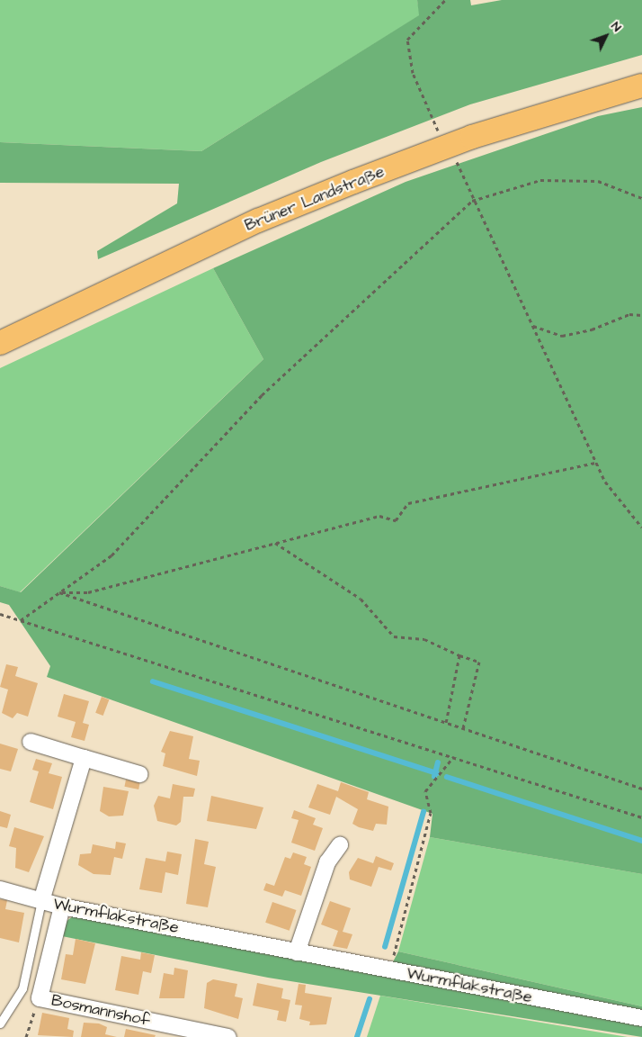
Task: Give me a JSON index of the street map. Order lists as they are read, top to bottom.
{
  "streets": {
    "main road": ["Brüner Landstraße"],
    "street": ["Wurmflakstraße", "Bosmannshof"]
  },
  "crossings": [
    ["Wurmflakstraße", "Bosmannshof"]
  ],
  "north": "top right"
}
